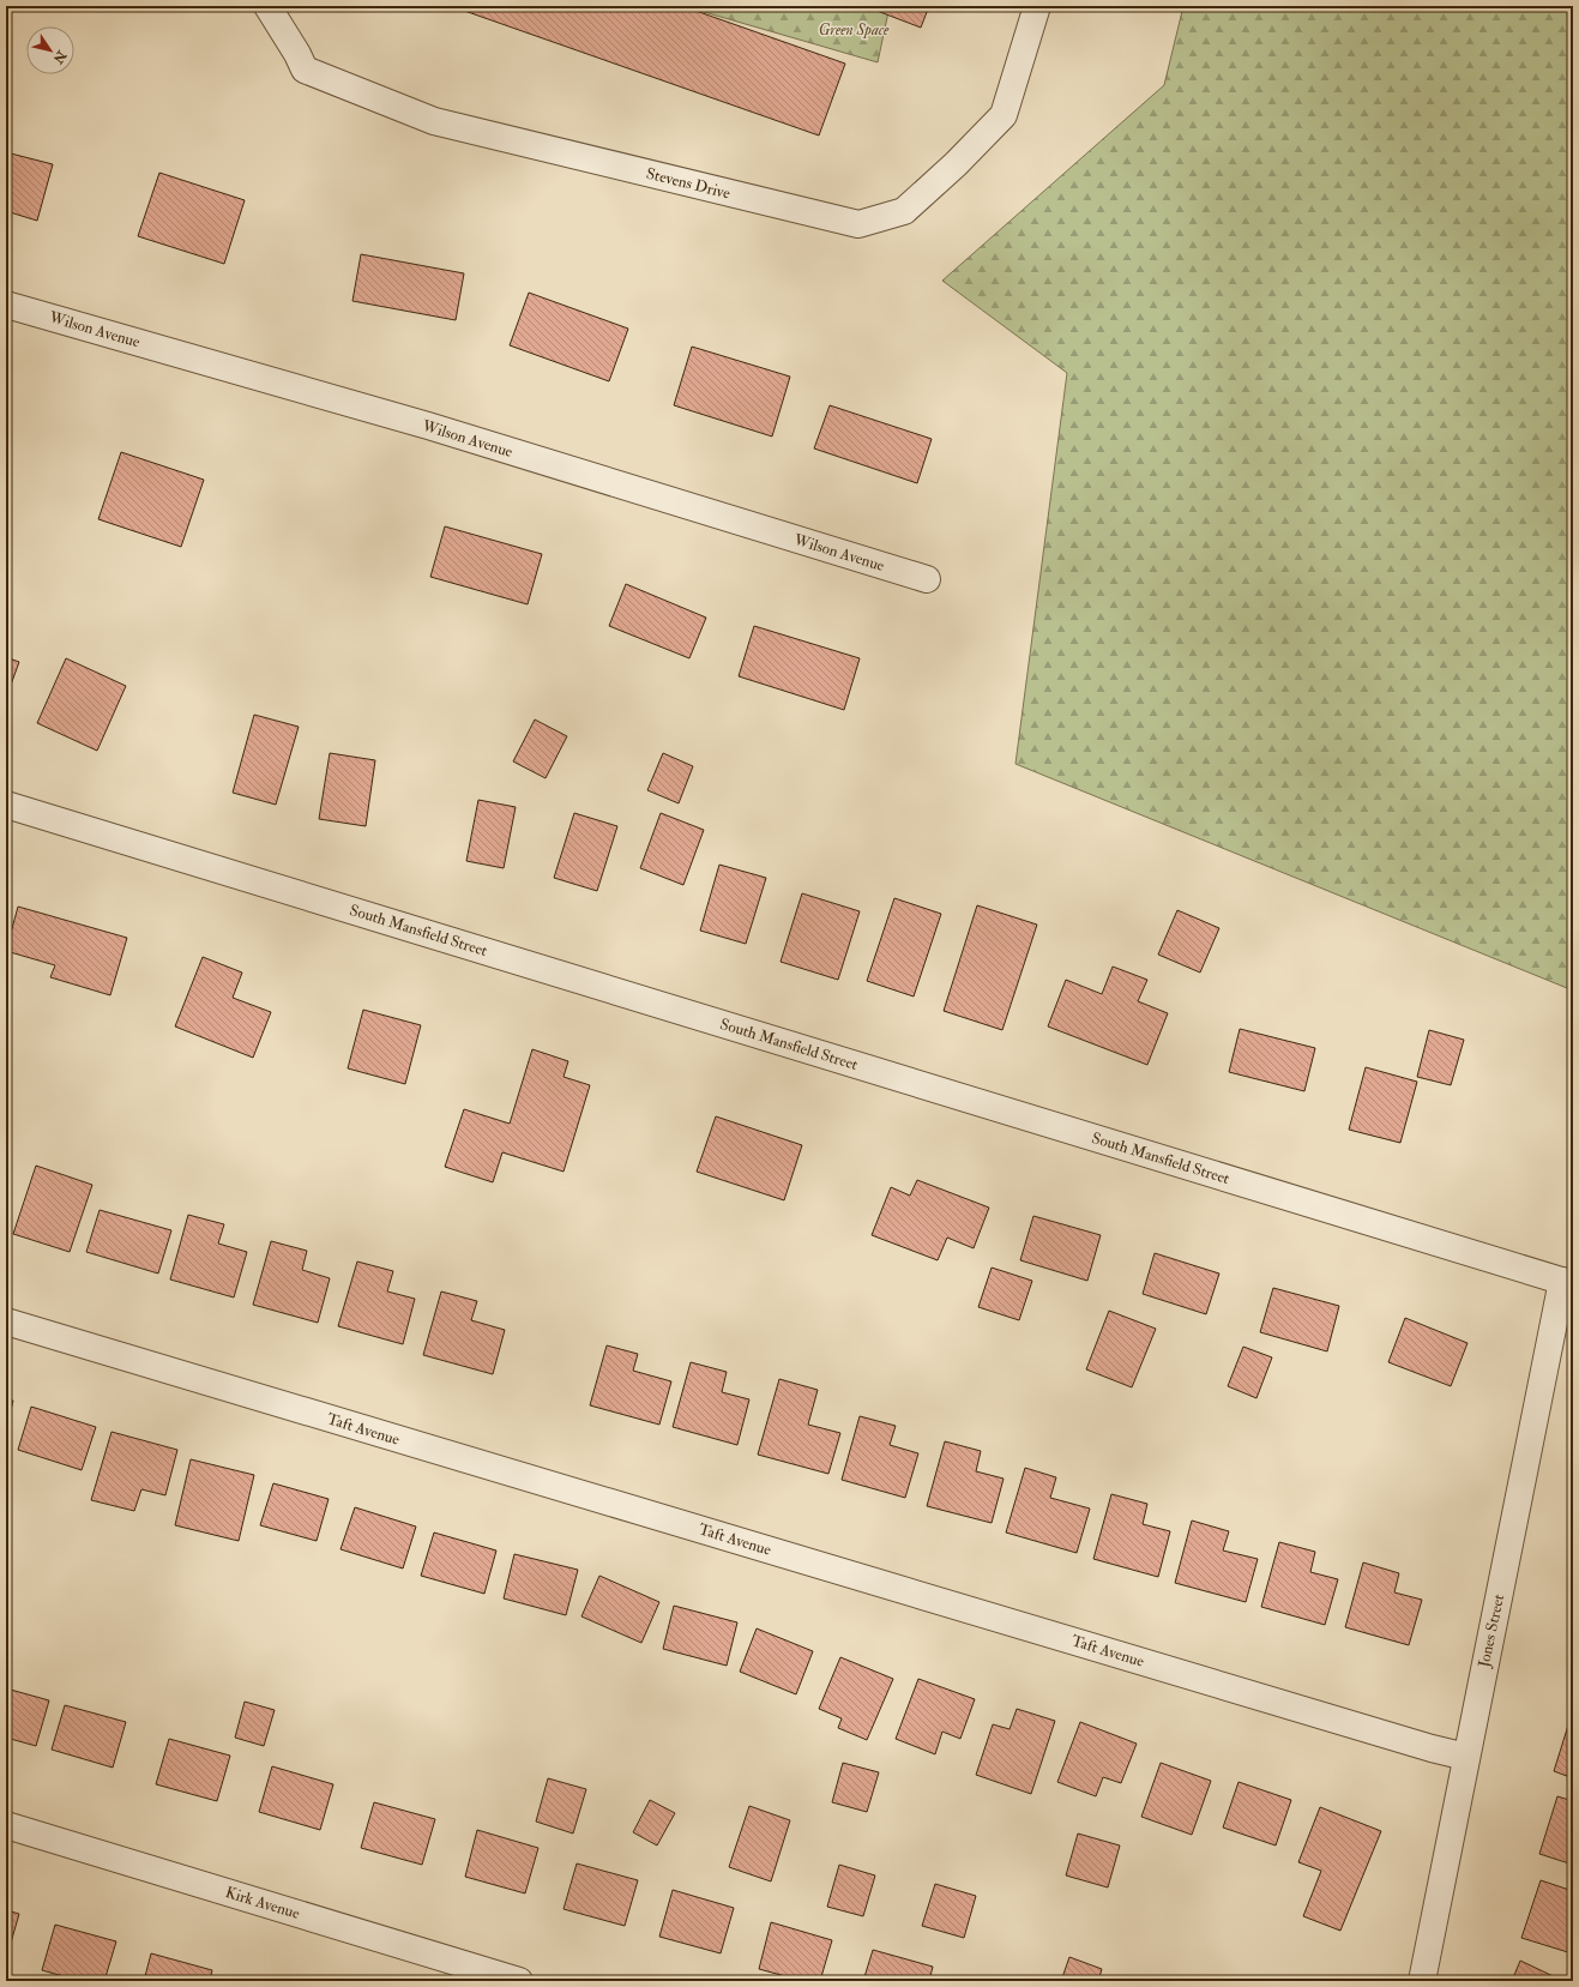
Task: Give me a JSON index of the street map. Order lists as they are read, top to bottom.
{
  "streets": {
    "street": [
      "Stevens Drive",
      "Wilson Avenue",
      "South Mansfield Street",
      "Taft Avenue",
      "Jones Street",
      "Kirk Avenue"
    ]
  },
  "crossings": [
    ["South Mansfield Street", "Jones Street"],
    ["Taft Avenue", "Jones Street"]
  ],
  "parks": ["Green Space"],
  "north": "bottom right"
}
